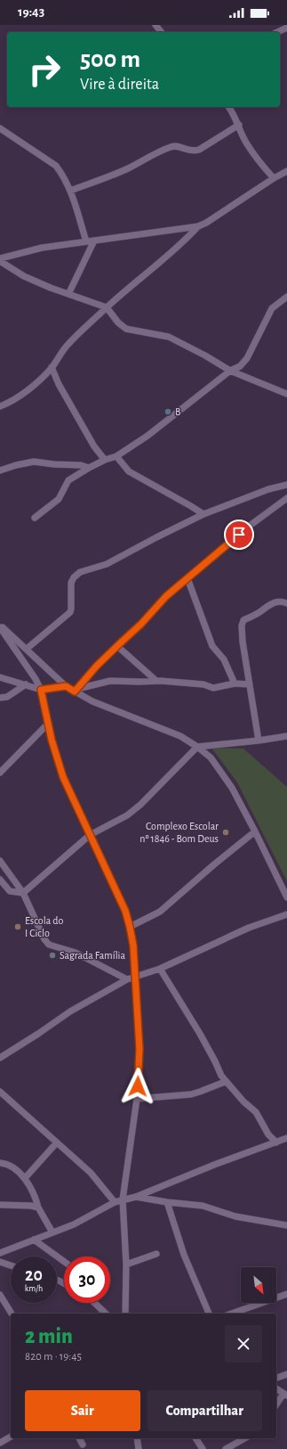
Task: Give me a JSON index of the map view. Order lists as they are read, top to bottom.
{
  "places": [
    "B",
    "Complexo Escolar nº 1846 - Bom Deus",
    "Escola do I Ciclo",
    "Sagrada Família"
  ],
  "north": "bottom right",
  "page": {
    "status": "19:43",
    "turn": ["500 m", "Vire à direita"],
    "speed": "20 km/h",
    "limit": "30",
    "heading": ["2 min", "820 m · 19:45"],
    "buttons": ["Sair", "Compartilhar"]
  }
}
